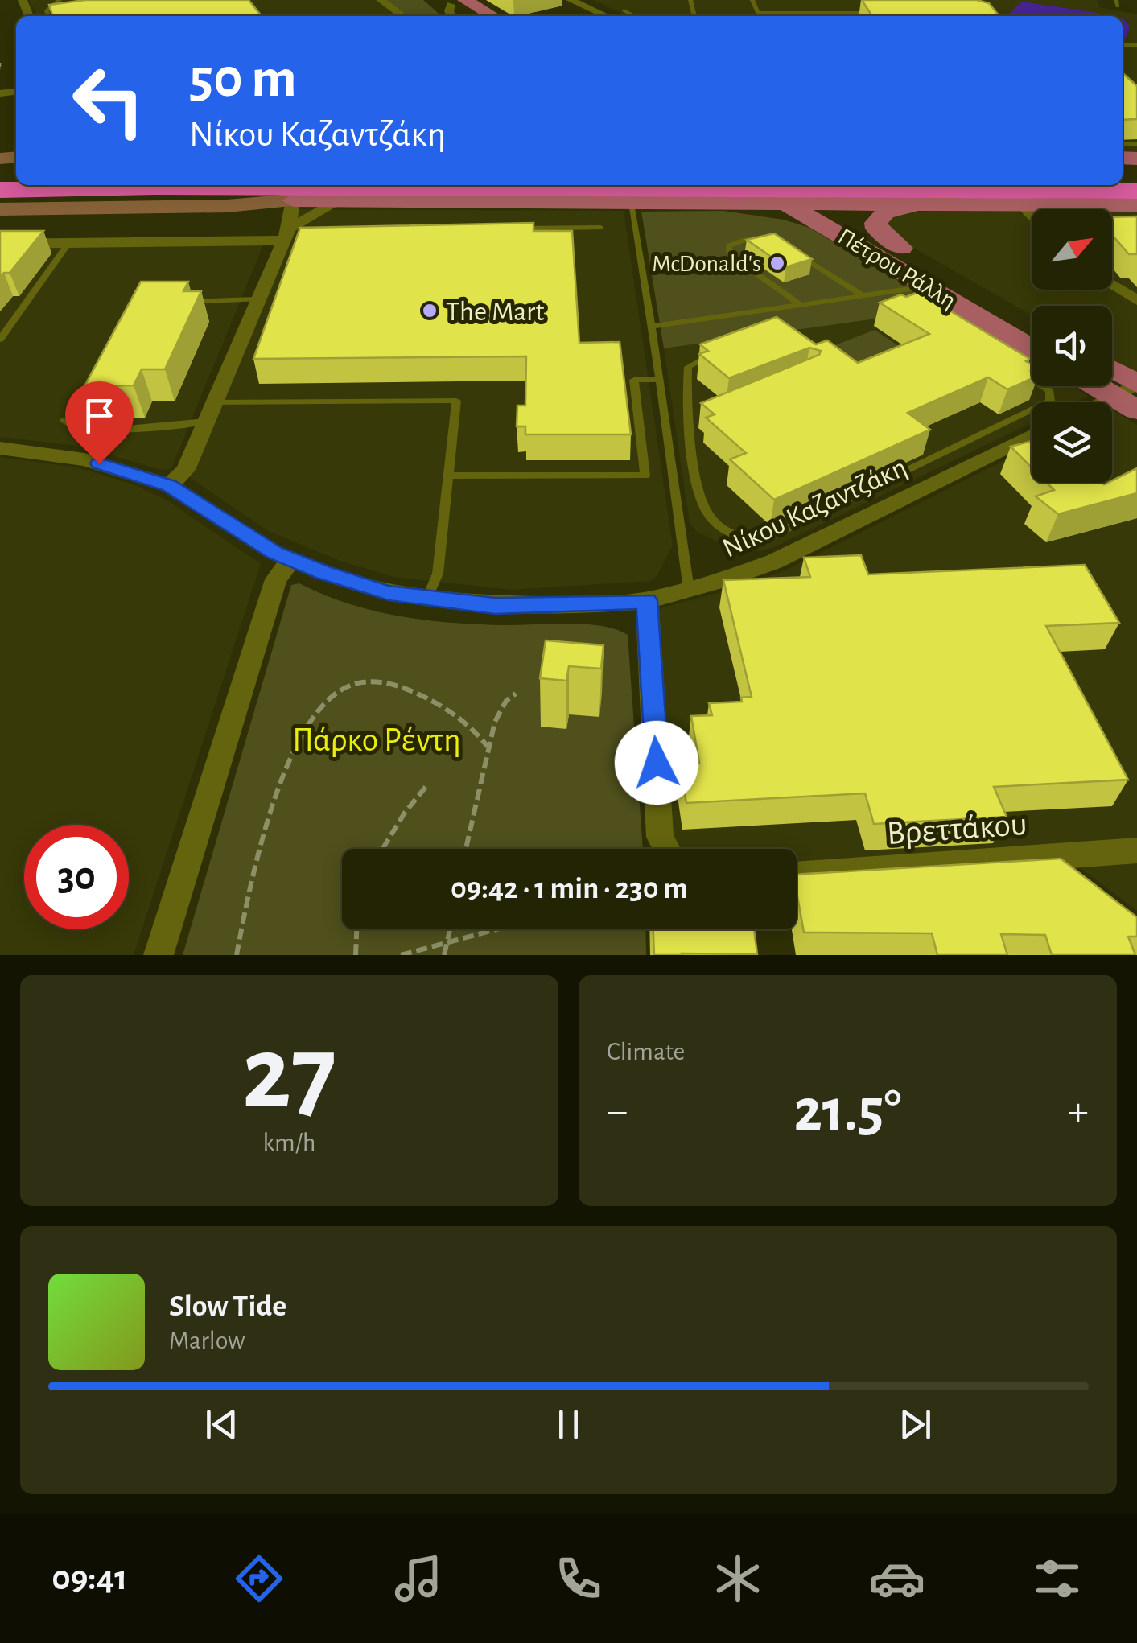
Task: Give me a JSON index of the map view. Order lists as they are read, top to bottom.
{
  "streets": {
    "main road": ["Πέτρου Ράλλη"],
    "street": ["Νίκου Καζαντζάκη", "Βρεττάκου"]
  },
  "parks": ["Πάρκο Ρέντη"],
  "places": ["McDonald's", "The Mart"],
  "north": "top right",
  "page": {
    "turn": ["50 m", "Νίκου Καζαντζάκη"],
    "limit": "30",
    "trip": "09:42 · 1 min · 230 m",
    "tile": [
      ["27", "km/h"],
      "Climate"
    ],
    "heat": ["−", "21.5°", "+"],
    "song": ["Slow Tide", "Marlow"],
    "tabs": "09:41"
  }
}
